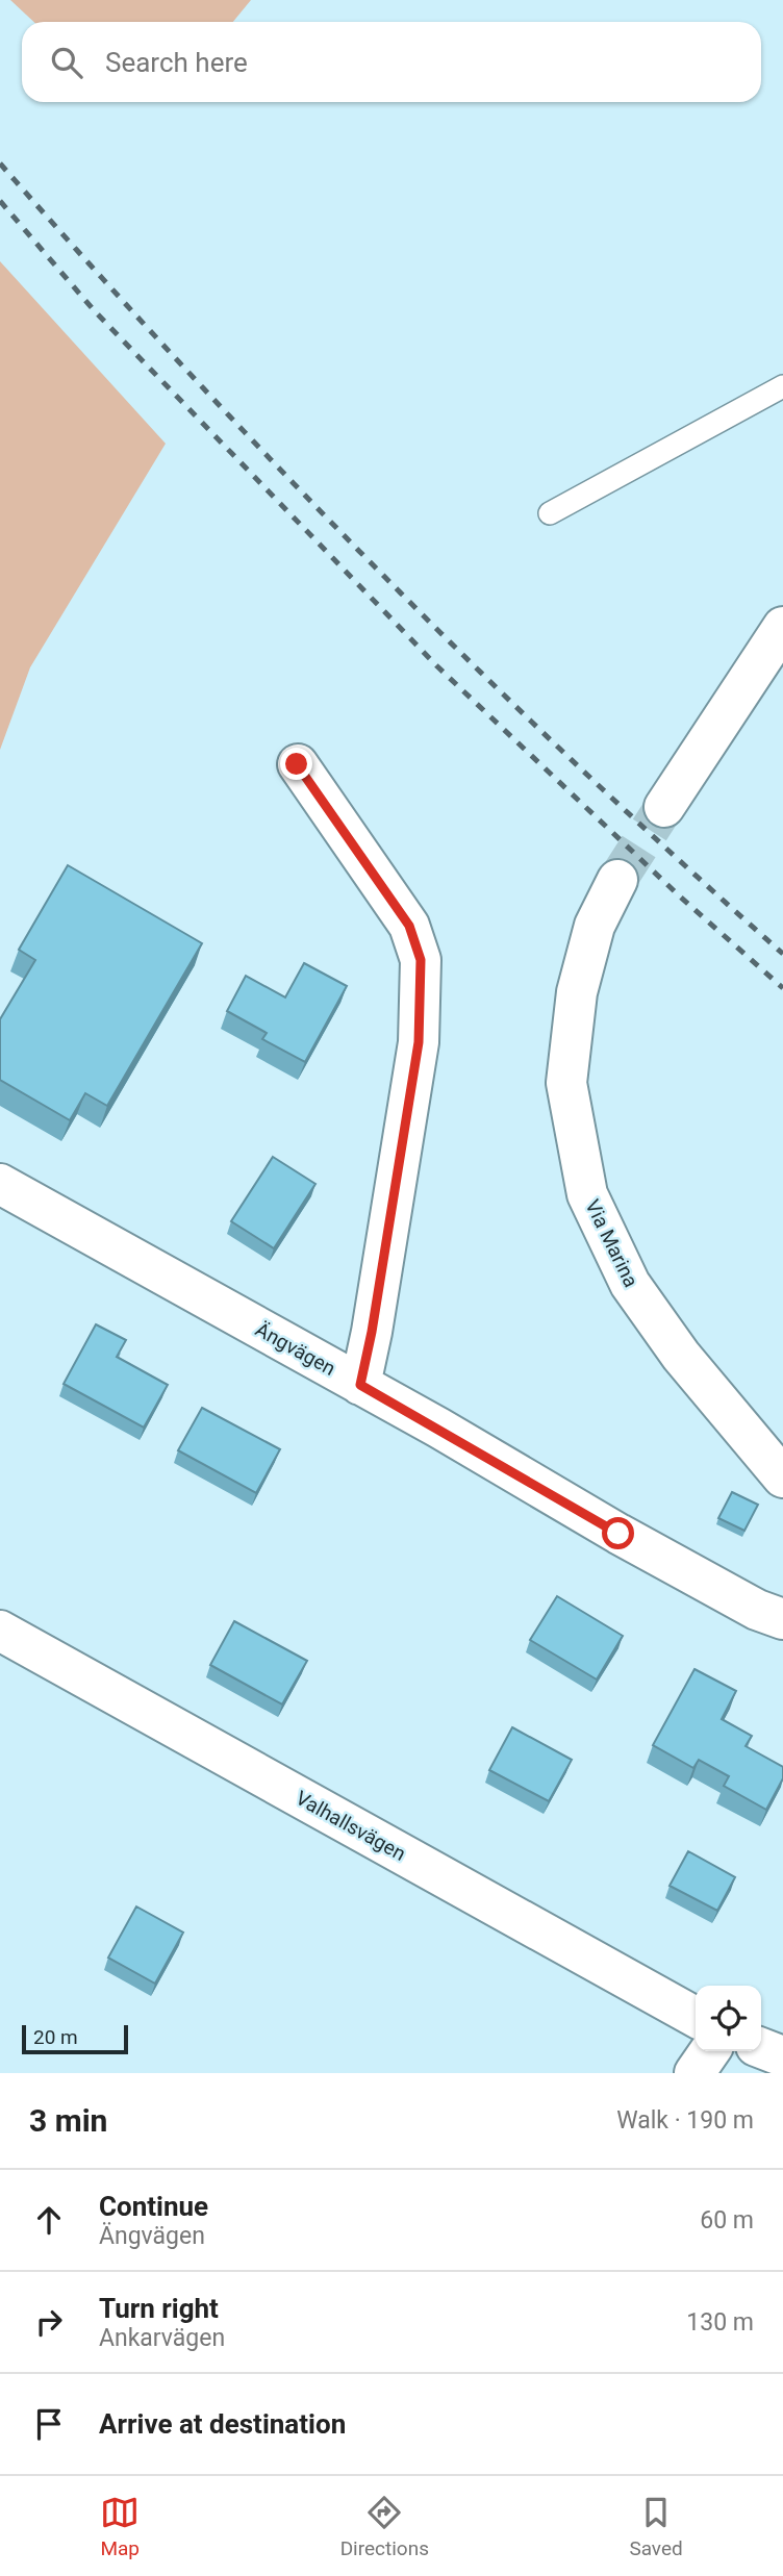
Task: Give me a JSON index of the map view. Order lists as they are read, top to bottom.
{
  "streets": {
    "street": ["Via Marina", "Ängvägen", "Valhallsvägen"]
  },
  "scale_bar": "20 m",
  "page": {
    "search": "Search here",
    "scale": "20 m",
    "heading": ["3 min", "Walk · 190 m"],
    "list": [
      ["Continue", "Ängvägen", "60 m"],
      ["Turn right", "Ankarvägen", "130 m"],
      "Arrive at destination"
    ],
    "nav": ["Map", "Directions", "Saved"]
  }
}
